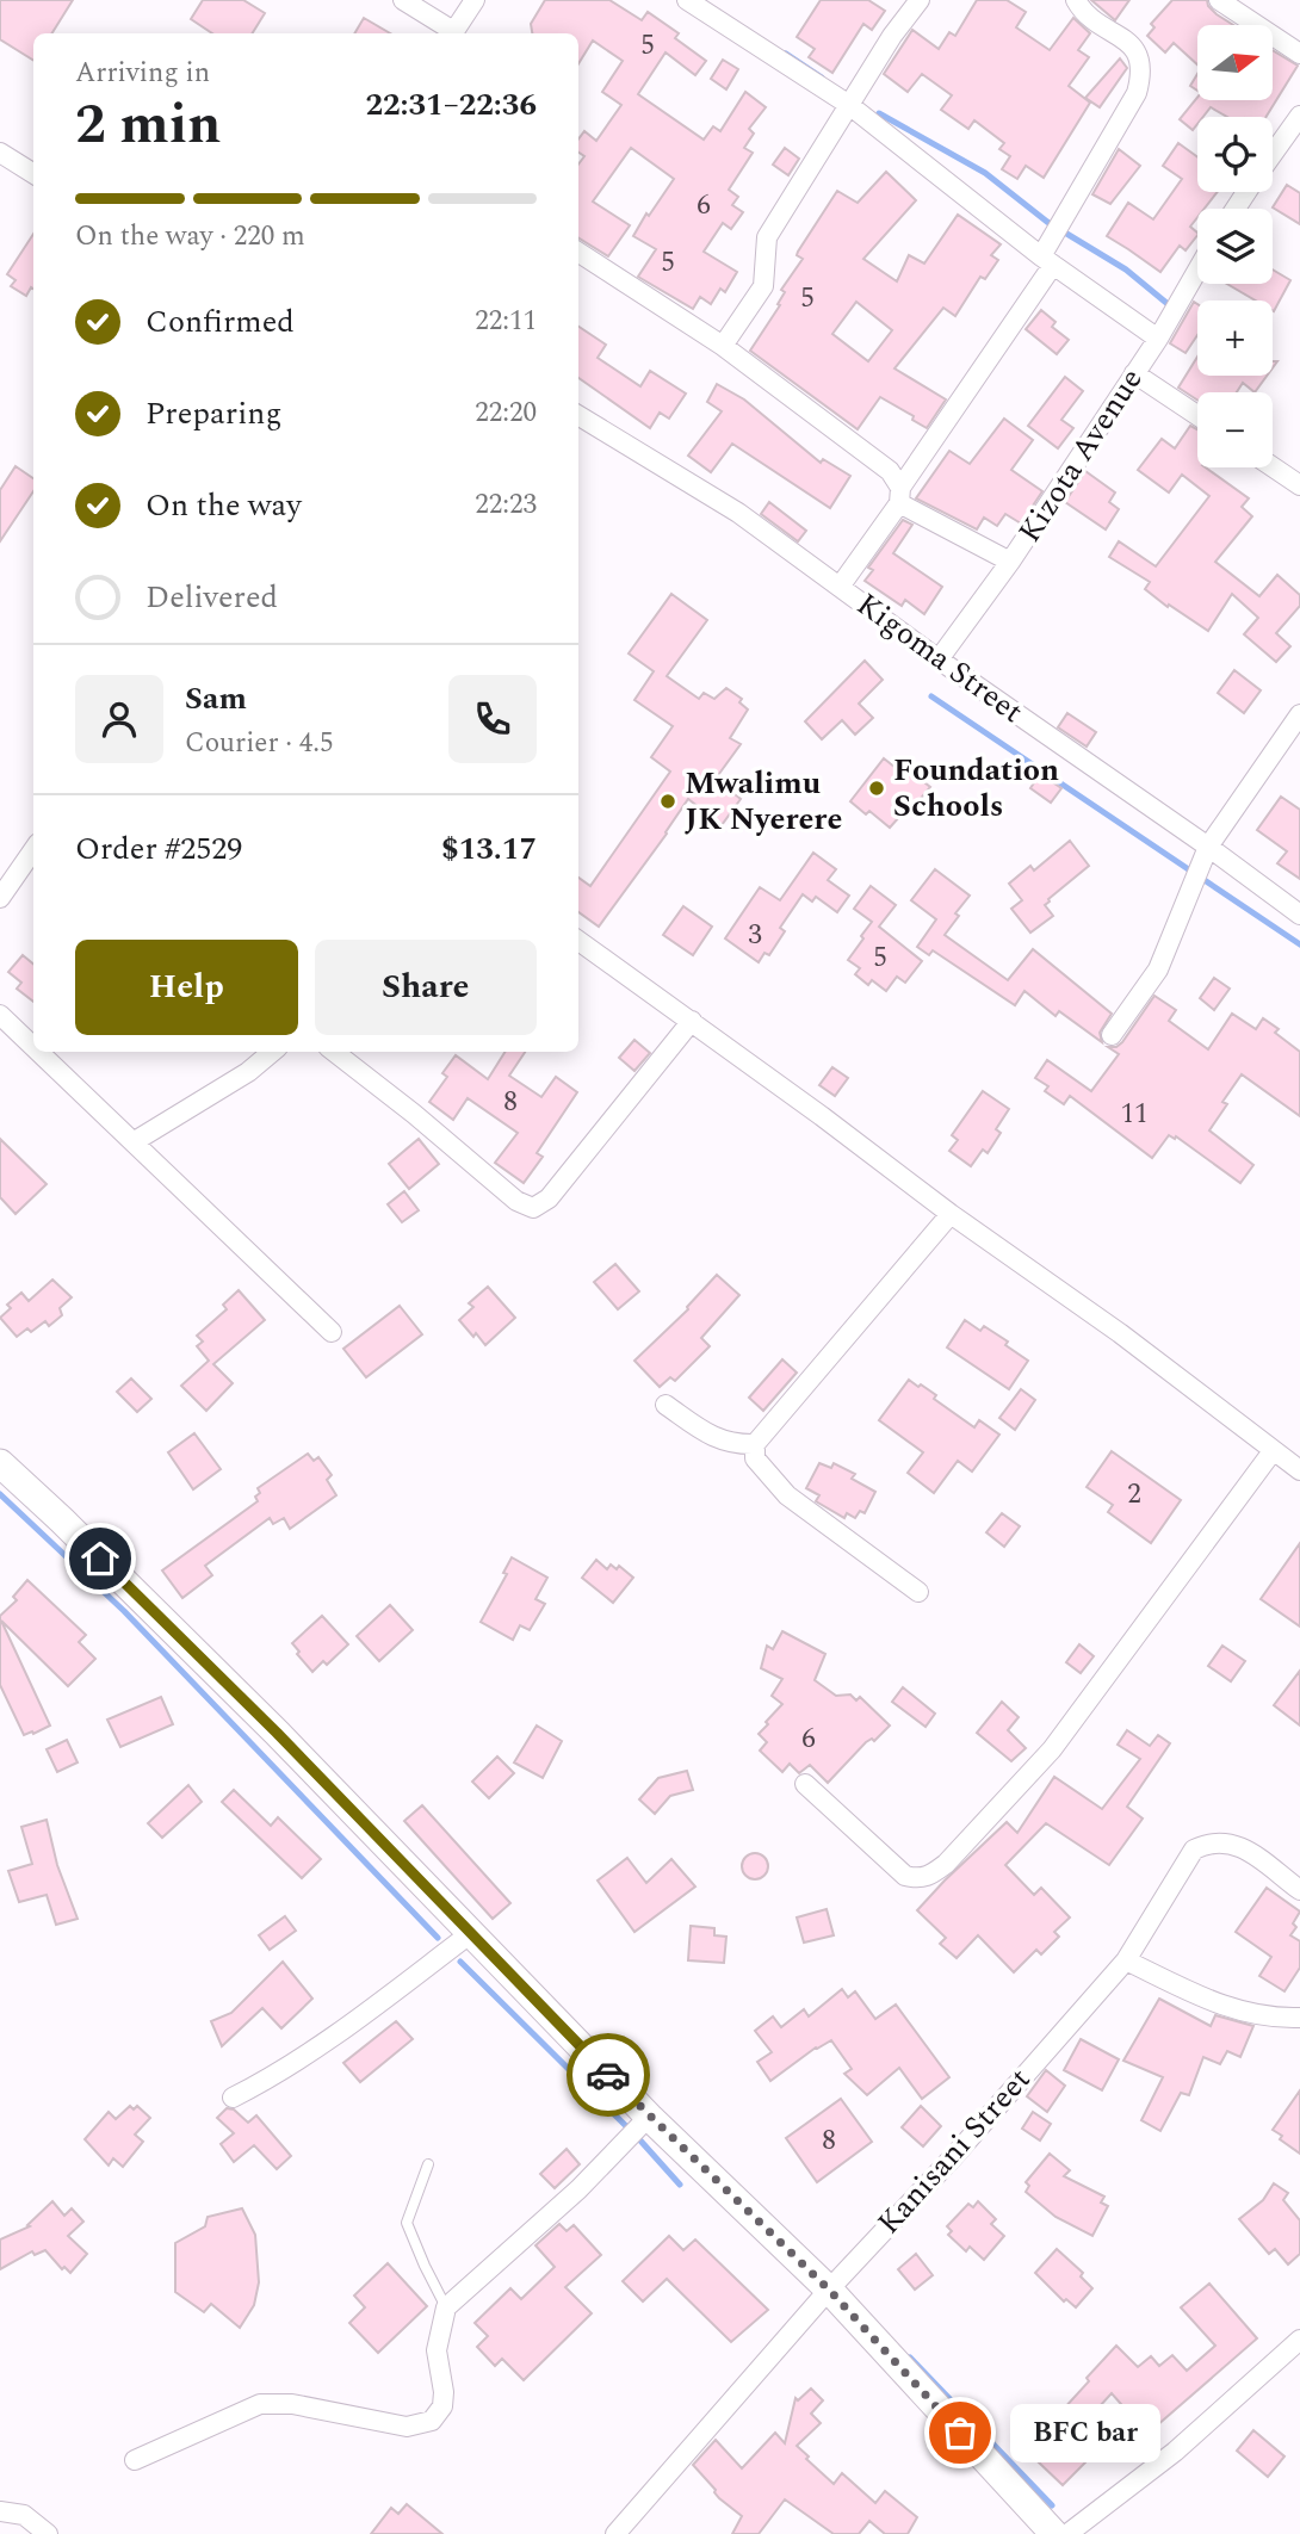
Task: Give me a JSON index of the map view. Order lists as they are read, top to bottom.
{
  "streets": {
    "street": ["Kizota Avenue", "Kigoma Street", "Kanisani Street"]
  },
  "crossings": [
    ["Kizota Avenue", "Kigoma Street"]
  ],
  "places": ["Foundation Schools", "Mwalimu JK Nyerere", "BFC bar"],
  "house_numbers": [
    "5",
    "6",
    "5",
    "5",
    "3",
    "5",
    "8",
    "11",
    "2",
    "6",
    "8"
  ],
  "north": "right",
  "page": {
    "map_buttons": ["+", "−"],
    "heading": ["2 min", "Arriving in", "22:31–22:36"],
    "panel": [
      "Sam",
      "Courier · 4.5",
      "Order #2529",
      "$13.17"
    ],
    "bar": "On the way · 220 m",
    "list": [
      ["Confirmed", "22:11"],
      ["Preparing", "22:20"],
      ["On the way", "22:23"],
      "Delivered"
    ],
    "buttons": ["Help", "Share"],
    "bubble": "BFC bar"
  }
}
